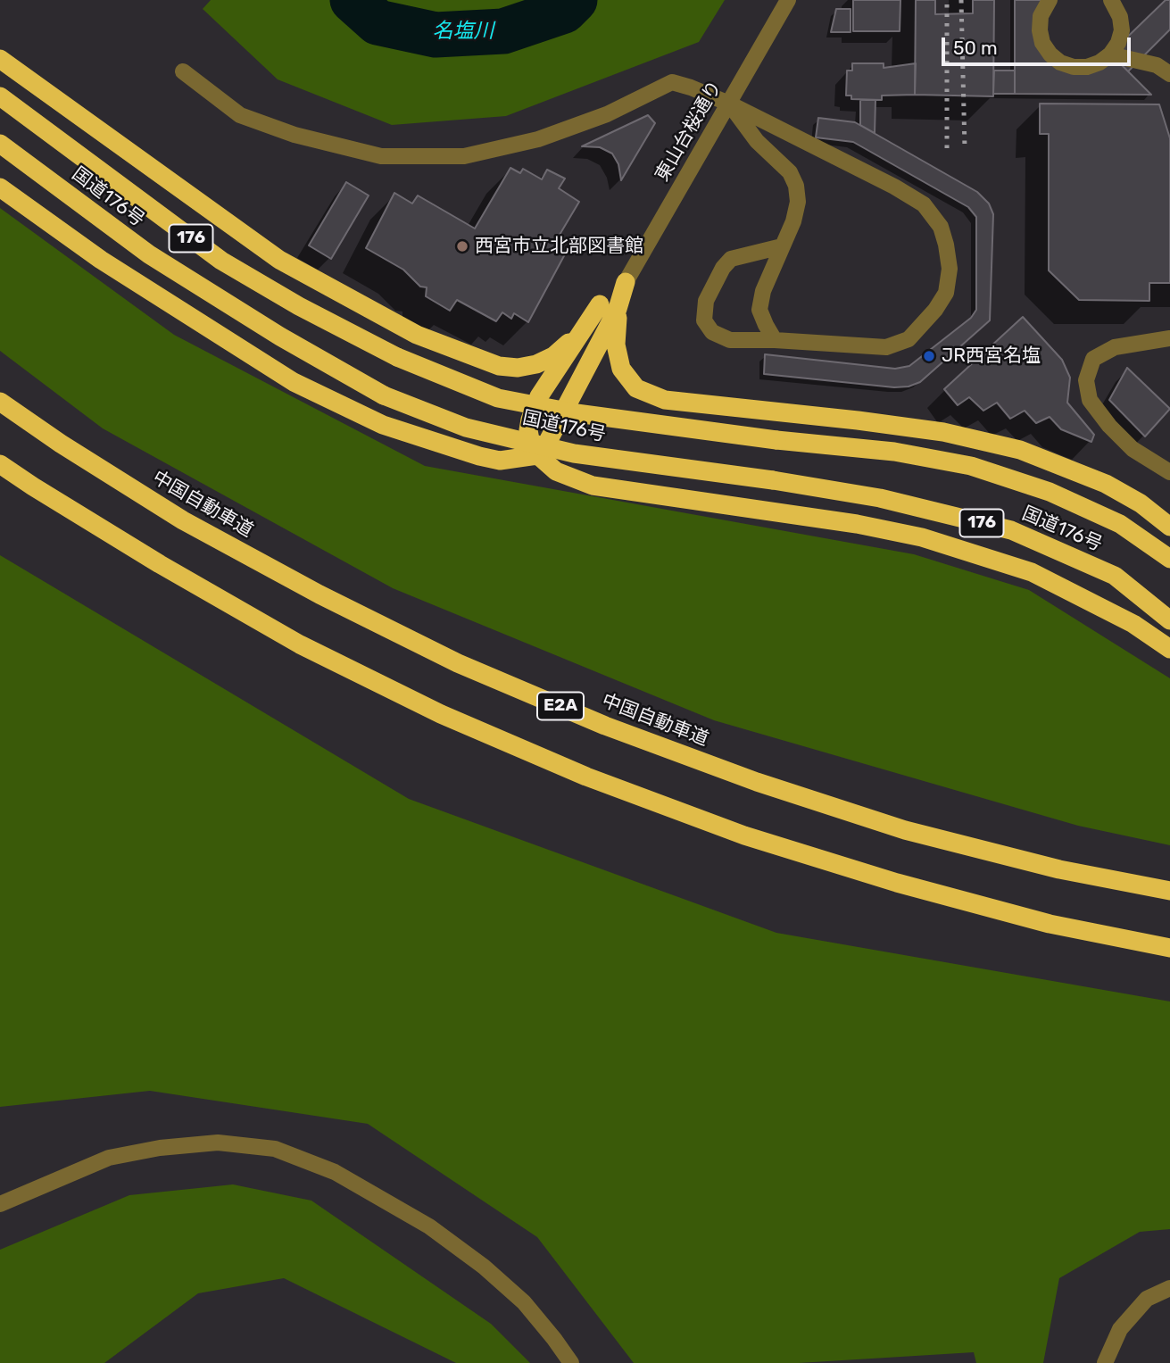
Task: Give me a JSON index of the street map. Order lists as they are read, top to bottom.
{
  "streets": {
    "highway": [
      "国道176号",
      "176",
      "中国自動車道",
      "E2A"
    ],
    "street": ["東山台桜通り"]
  },
  "water": ["名塩川"],
  "places": ["西宮市立北部図書館", "JR西宮名塩"],
  "scale_bar": "50 m"
}
